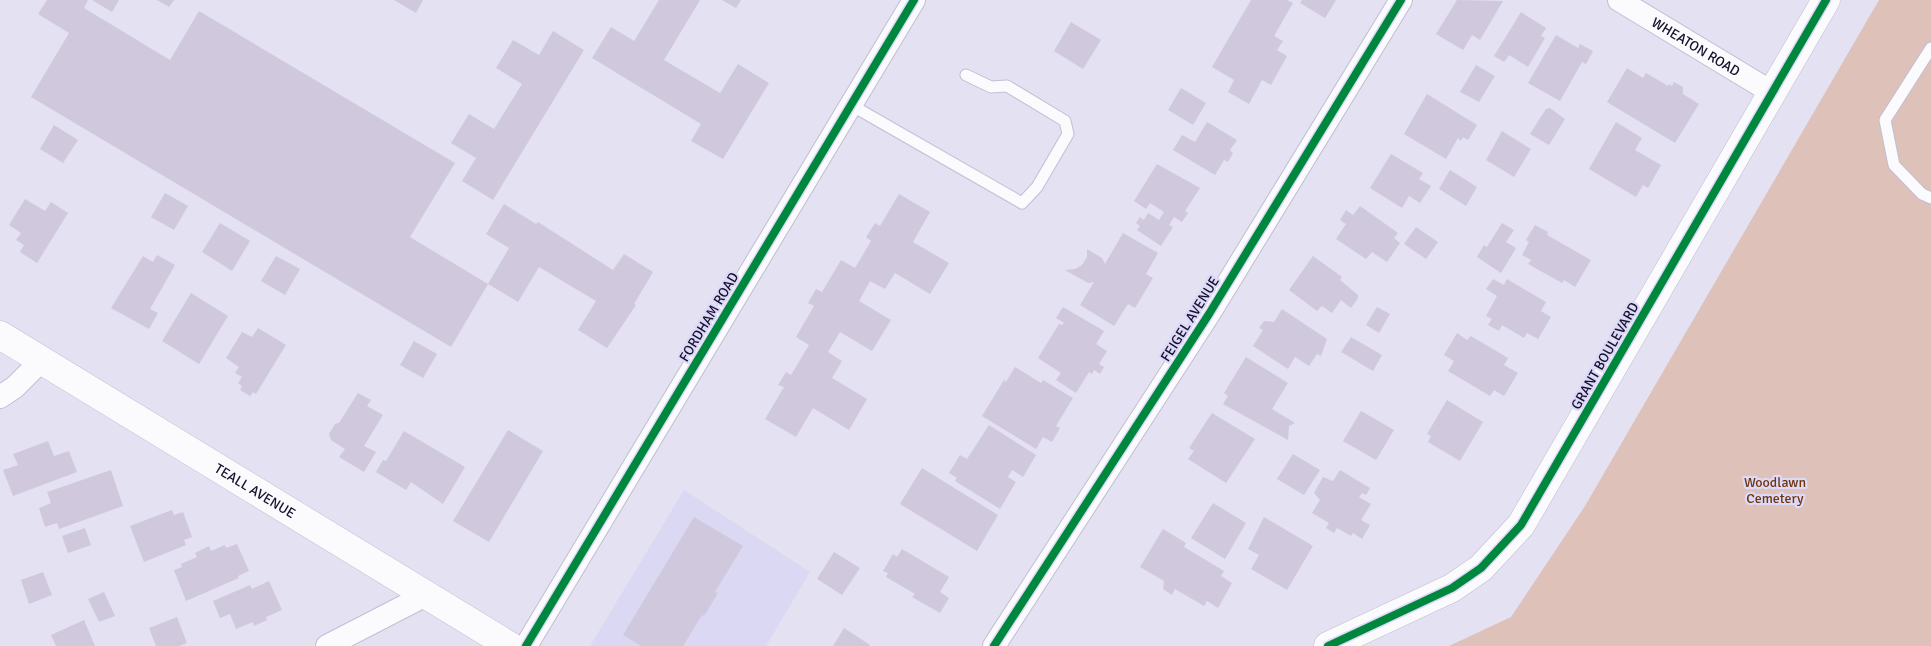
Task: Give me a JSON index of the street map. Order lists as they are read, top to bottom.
{
  "streets": {
    "street": [
      "WHEATON ROAD",
      "FORDHAM ROAD",
      "FEIGEL AVENUE",
      "GRANT BOULEVARD",
      "TEALL AVENUE"
    ]
  },
  "crossings": [
    ["WHEATON ROAD", "GRANT BOULEVARD"]
  ],
  "parks": ["Woodlawn Cemetery"]
}
